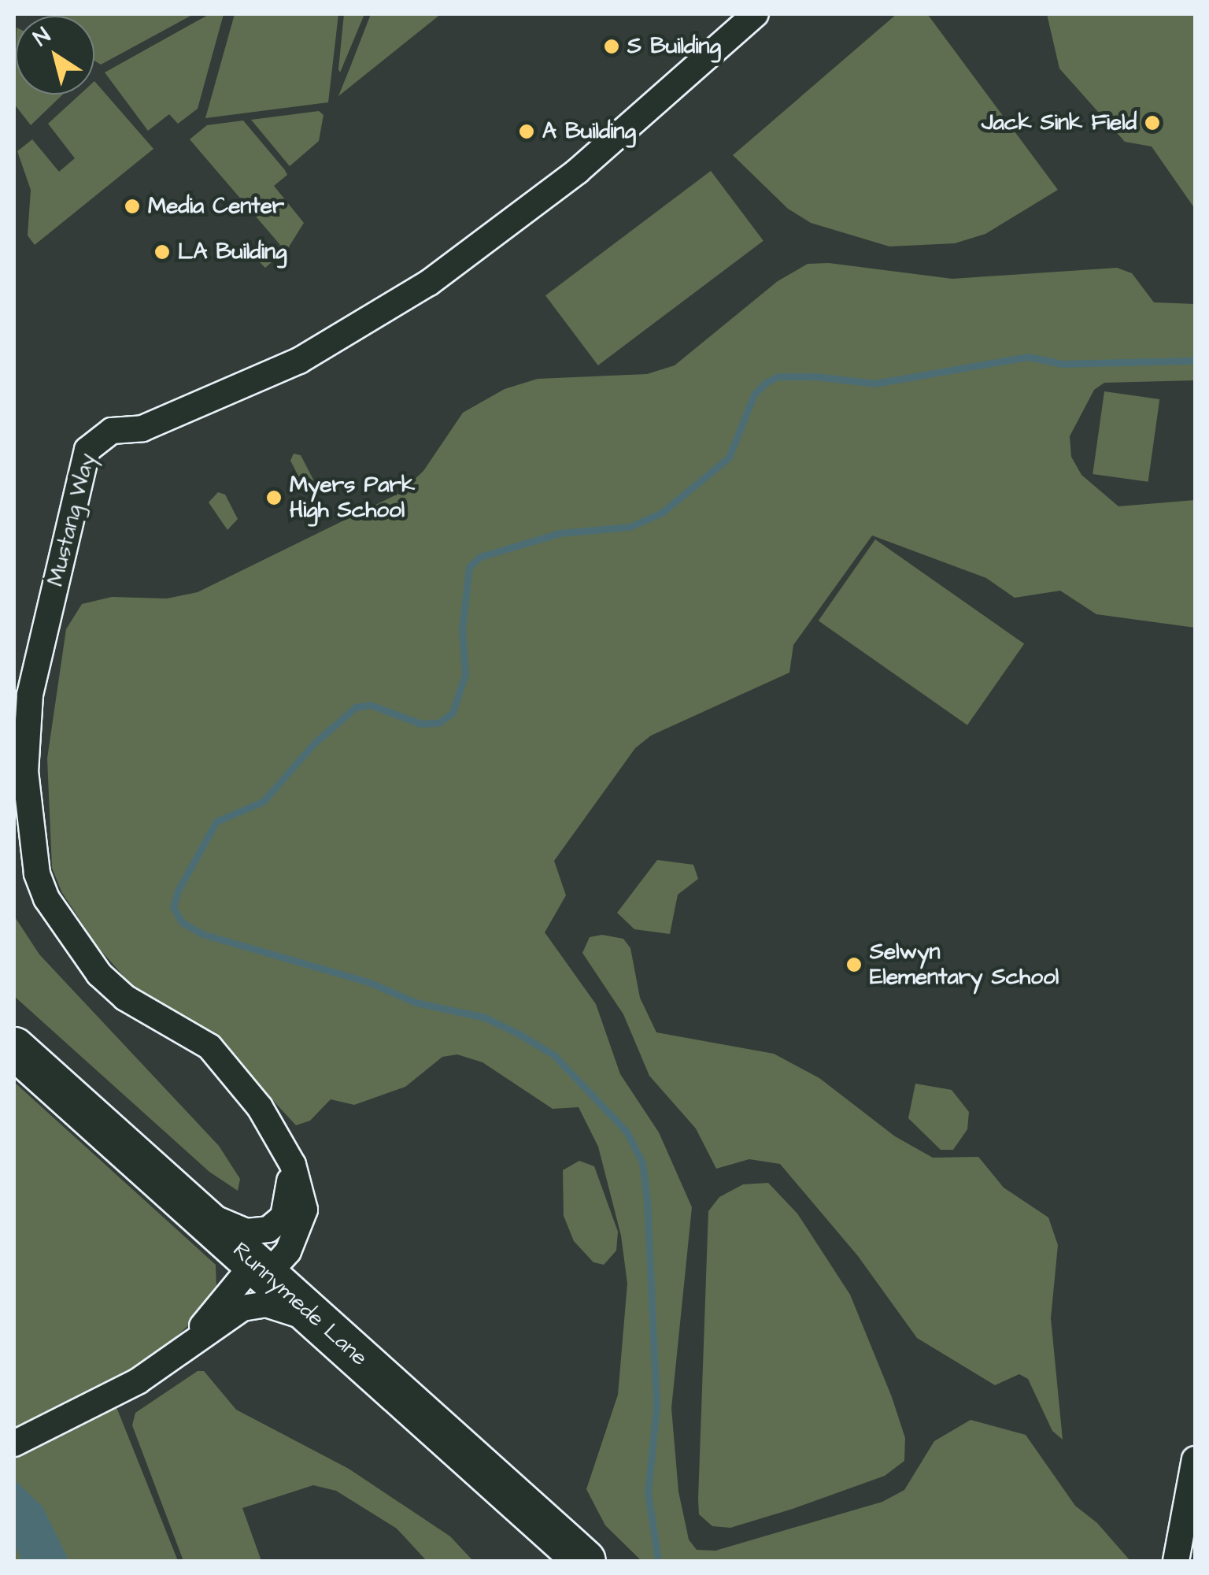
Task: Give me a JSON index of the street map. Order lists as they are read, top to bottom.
{
  "streets": {
    "main road": ["Runnymede Lane"],
    "street": ["Mustang Way"]
  },
  "crossings": [
    ["Mustang Way", "Runnymede Lane"]
  ],
  "places": [
    "S Building",
    "Jack Sink Field",
    "A Building",
    "Media Center",
    "LA Building",
    "Myers Park High School",
    "Selwyn Elementary School"
  ],
  "north": "top left"
}
